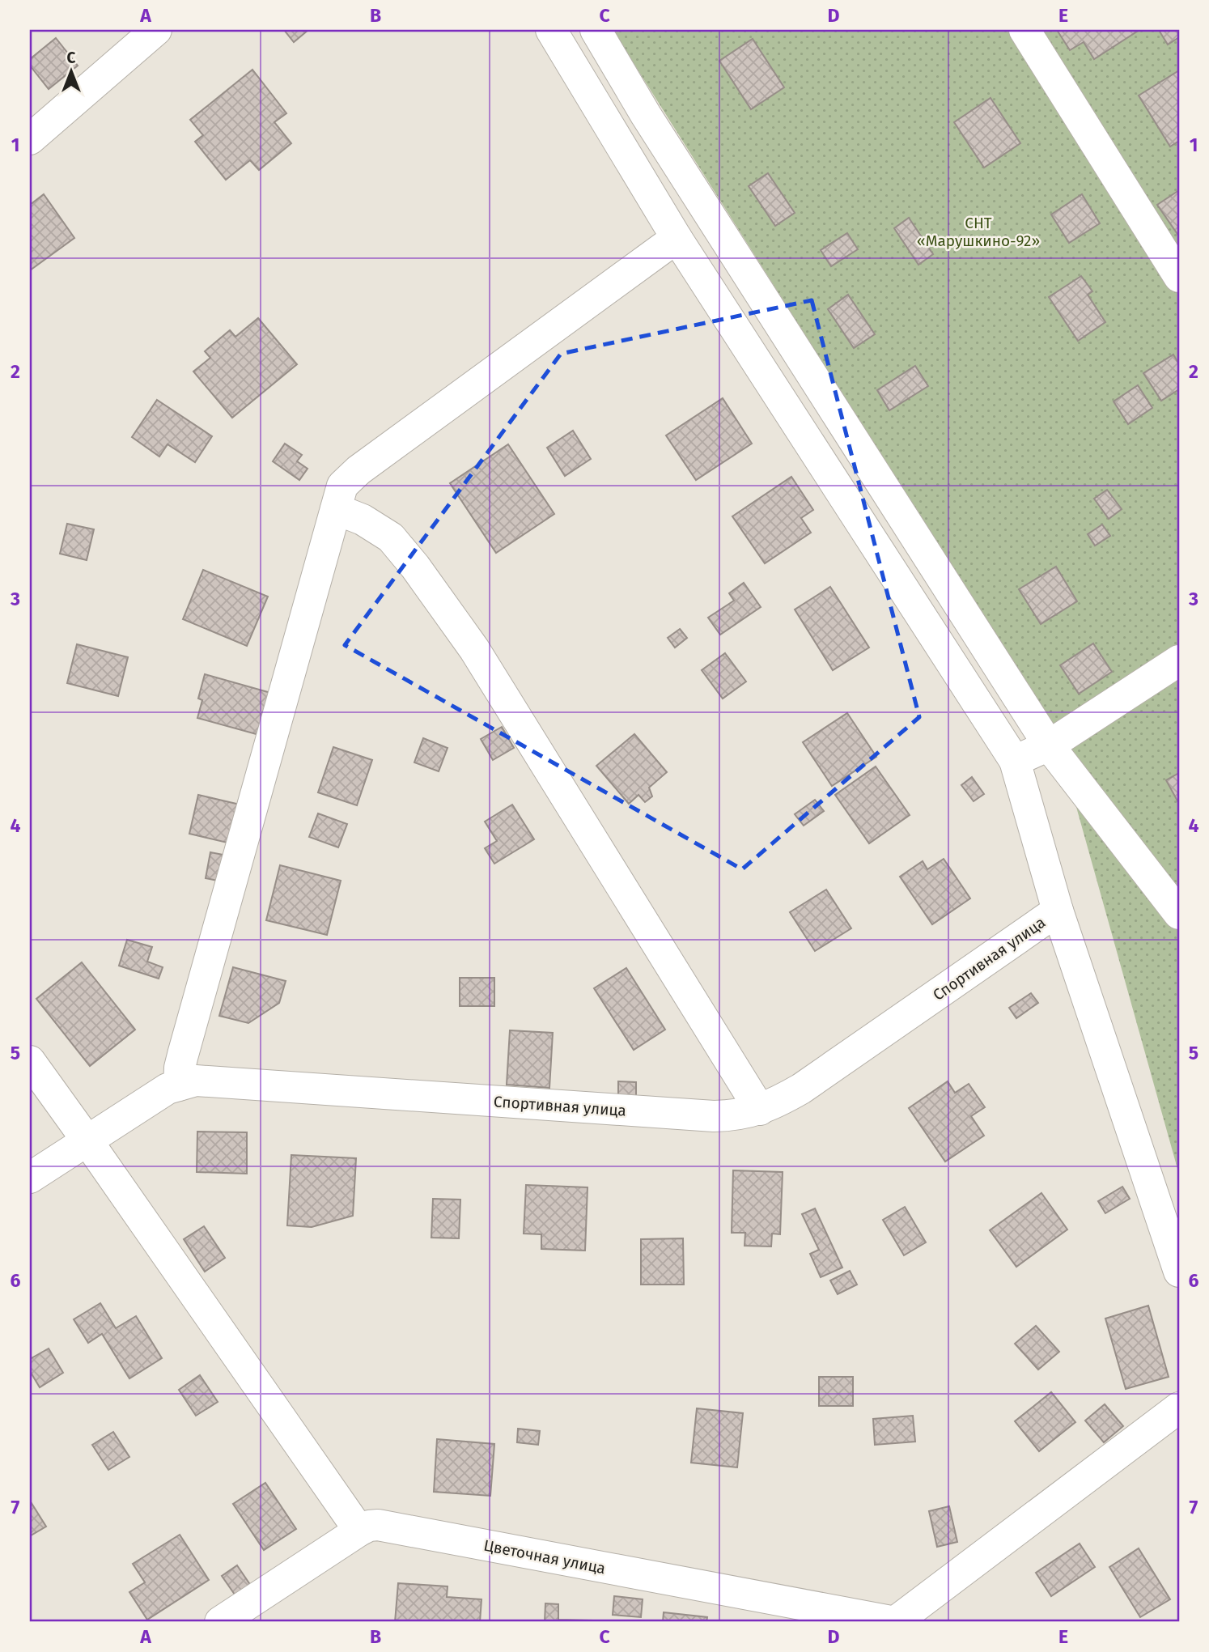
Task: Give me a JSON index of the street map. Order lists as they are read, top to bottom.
{
  "streets": {
    "street": ["Спортивная улица", "Цветочная улица"]
  },
  "parks": ["СНТ «Марушкино-92»"],
  "north": "top",
  "grid": {
    "columns": [
      "A",
      "B",
      "C",
      "D",
      "E"
    ],
    "rows": [
      "1",
      "2",
      "3",
      "4",
      "5",
      "6",
      "7"
    ]
  }
}
